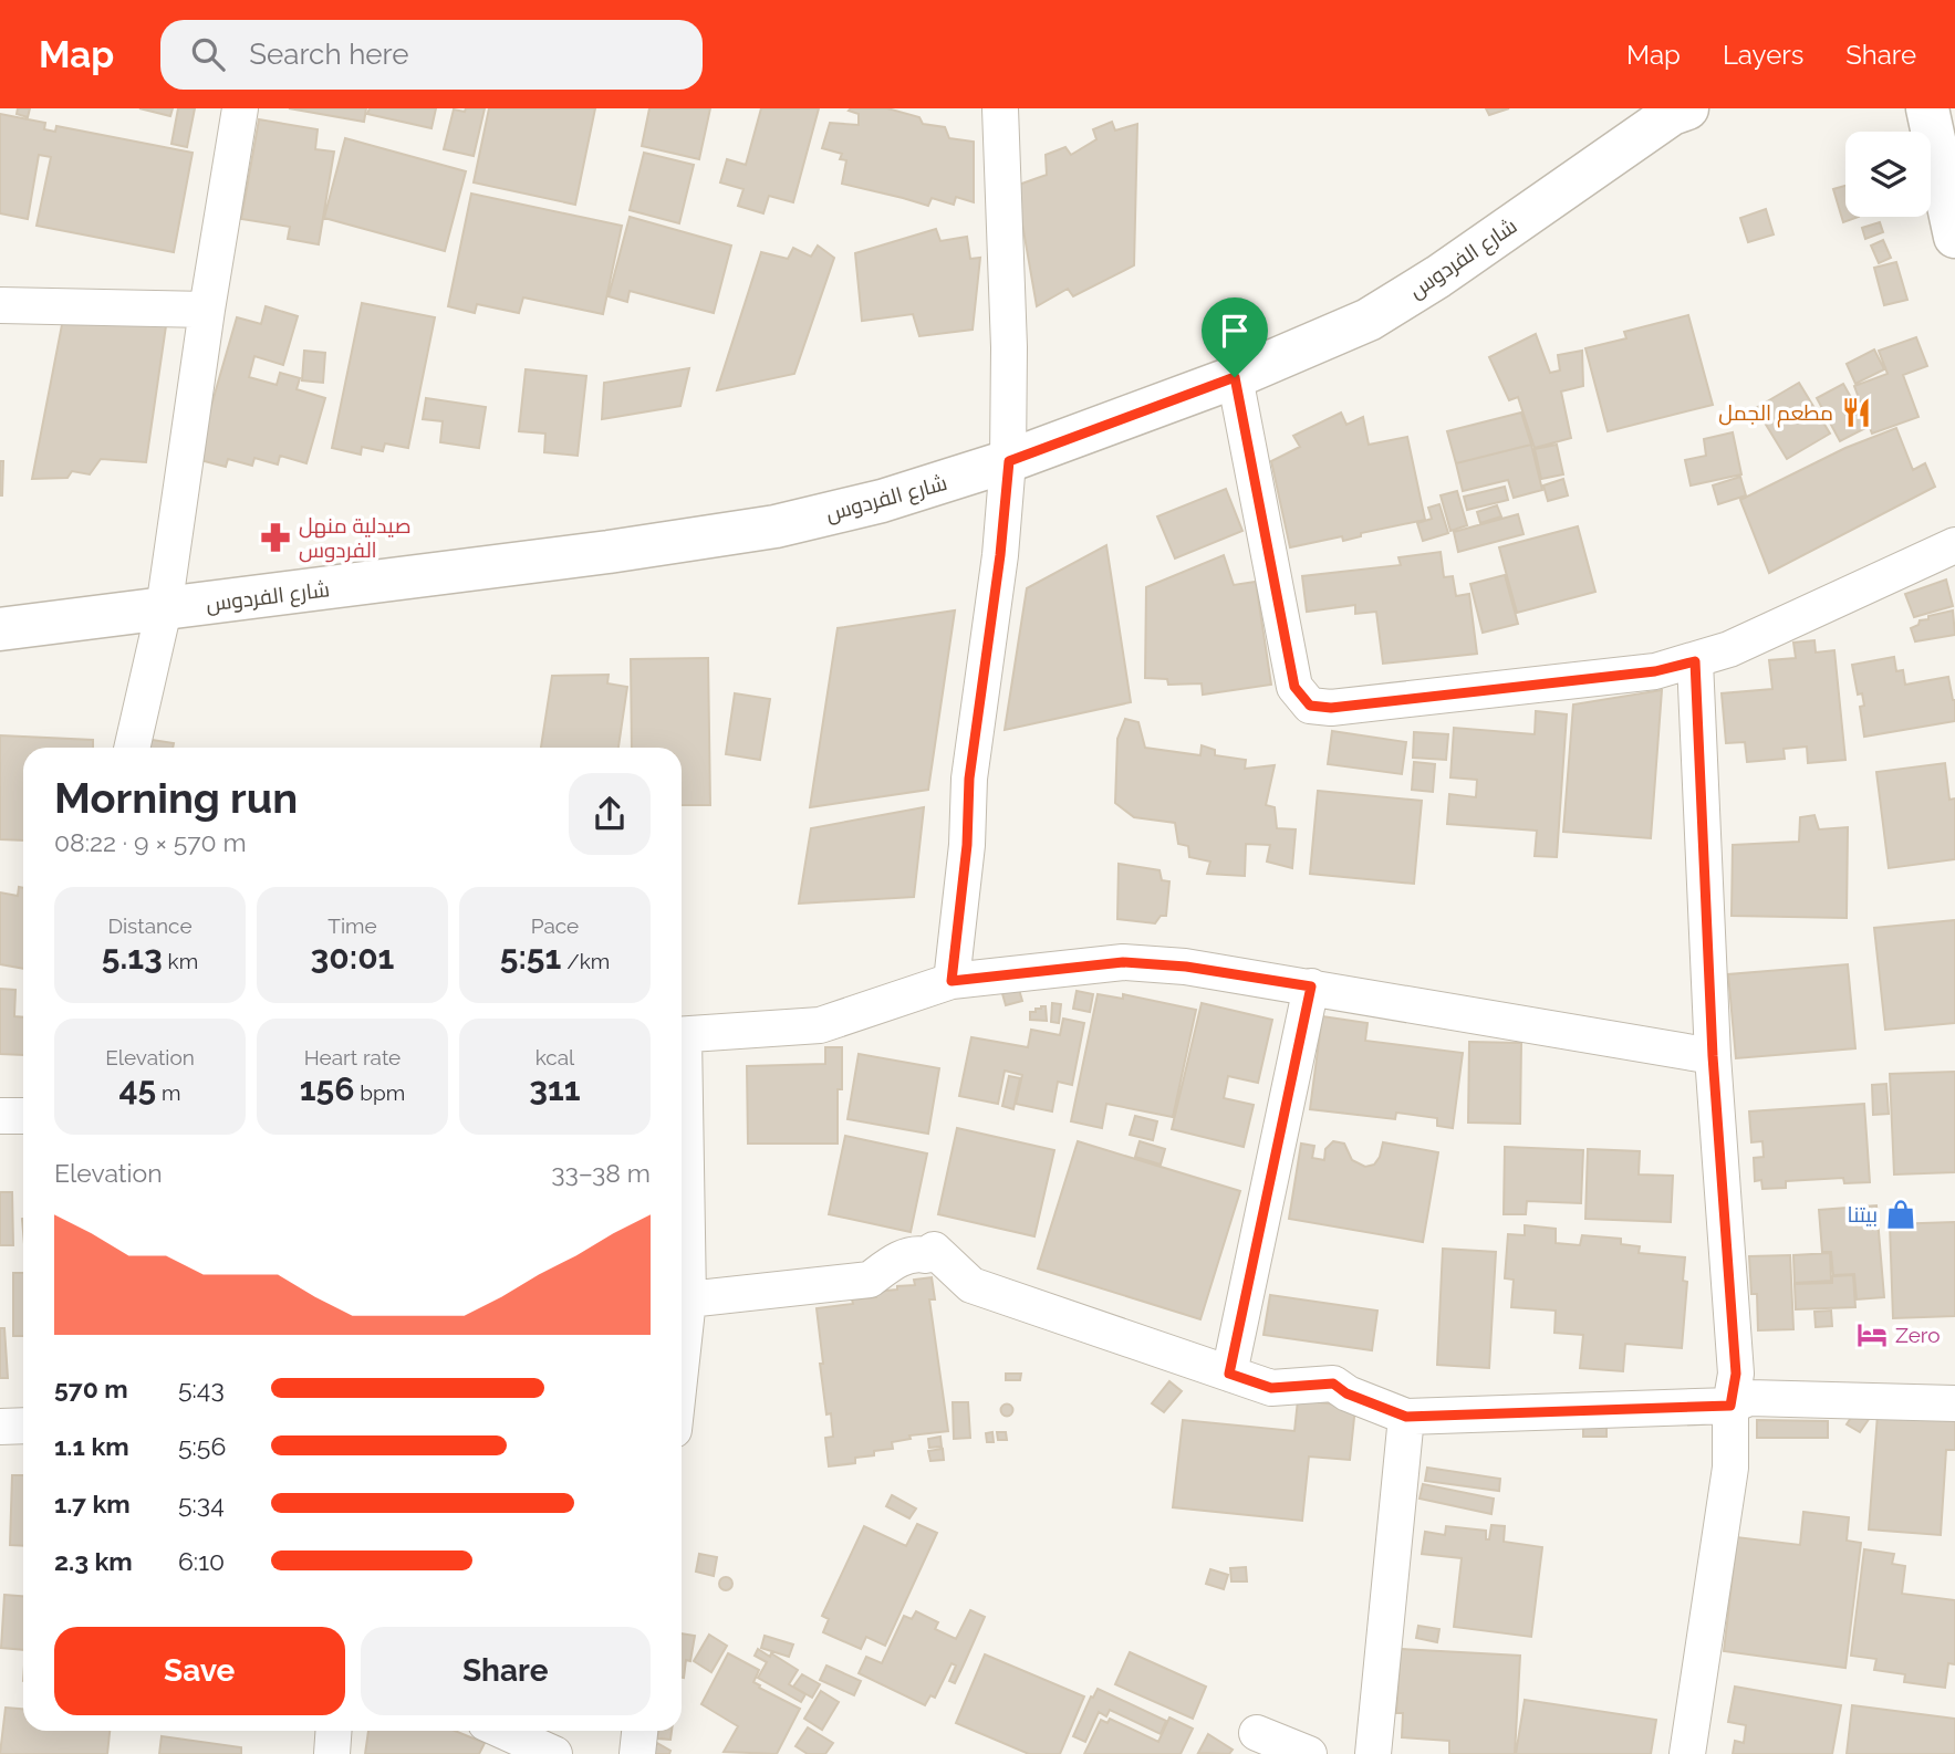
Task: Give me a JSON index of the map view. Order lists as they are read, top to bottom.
{
  "streets": {
    "street": ["شارع الفردوس"]
  },
  "places": {
    "restaurant": ["مطعم الجمل"],
    "pharmacy": ["صيدلية منهل الفردوس"],
    "shop": ["بيتنا"],
    "hotel": ["Zero"]
  },
  "page": {
    "header": "Map",
    "search": "Search here",
    "nav": ["Map", "Layers", "Share"],
    "heading": ["Morning run", "08:22 · 9 × 570 m"],
    "stats": [
      ["Distance", "5.13 km"],
      ["Time", "30:01"],
      ["Pace", "5:51 /km"],
      ["Elevation", "45 m"],
      ["Heart rate", "156 bpm"],
      ["kcal", "311"]
    ],
    "chart": ["Elevation", "33–38 m"],
    "list": [
      {
        "name": "570 m",
        "note": "5:43"
      },
      {
        "name": "1.1 km",
        "note": "5:56"
      },
      {
        "name": "1.7 km",
        "note": "5:34"
      },
      {
        "name": "2.3 km",
        "note": "6:10"
      }
    ],
    "buttons": ["Save", "Share"]
  }
}
